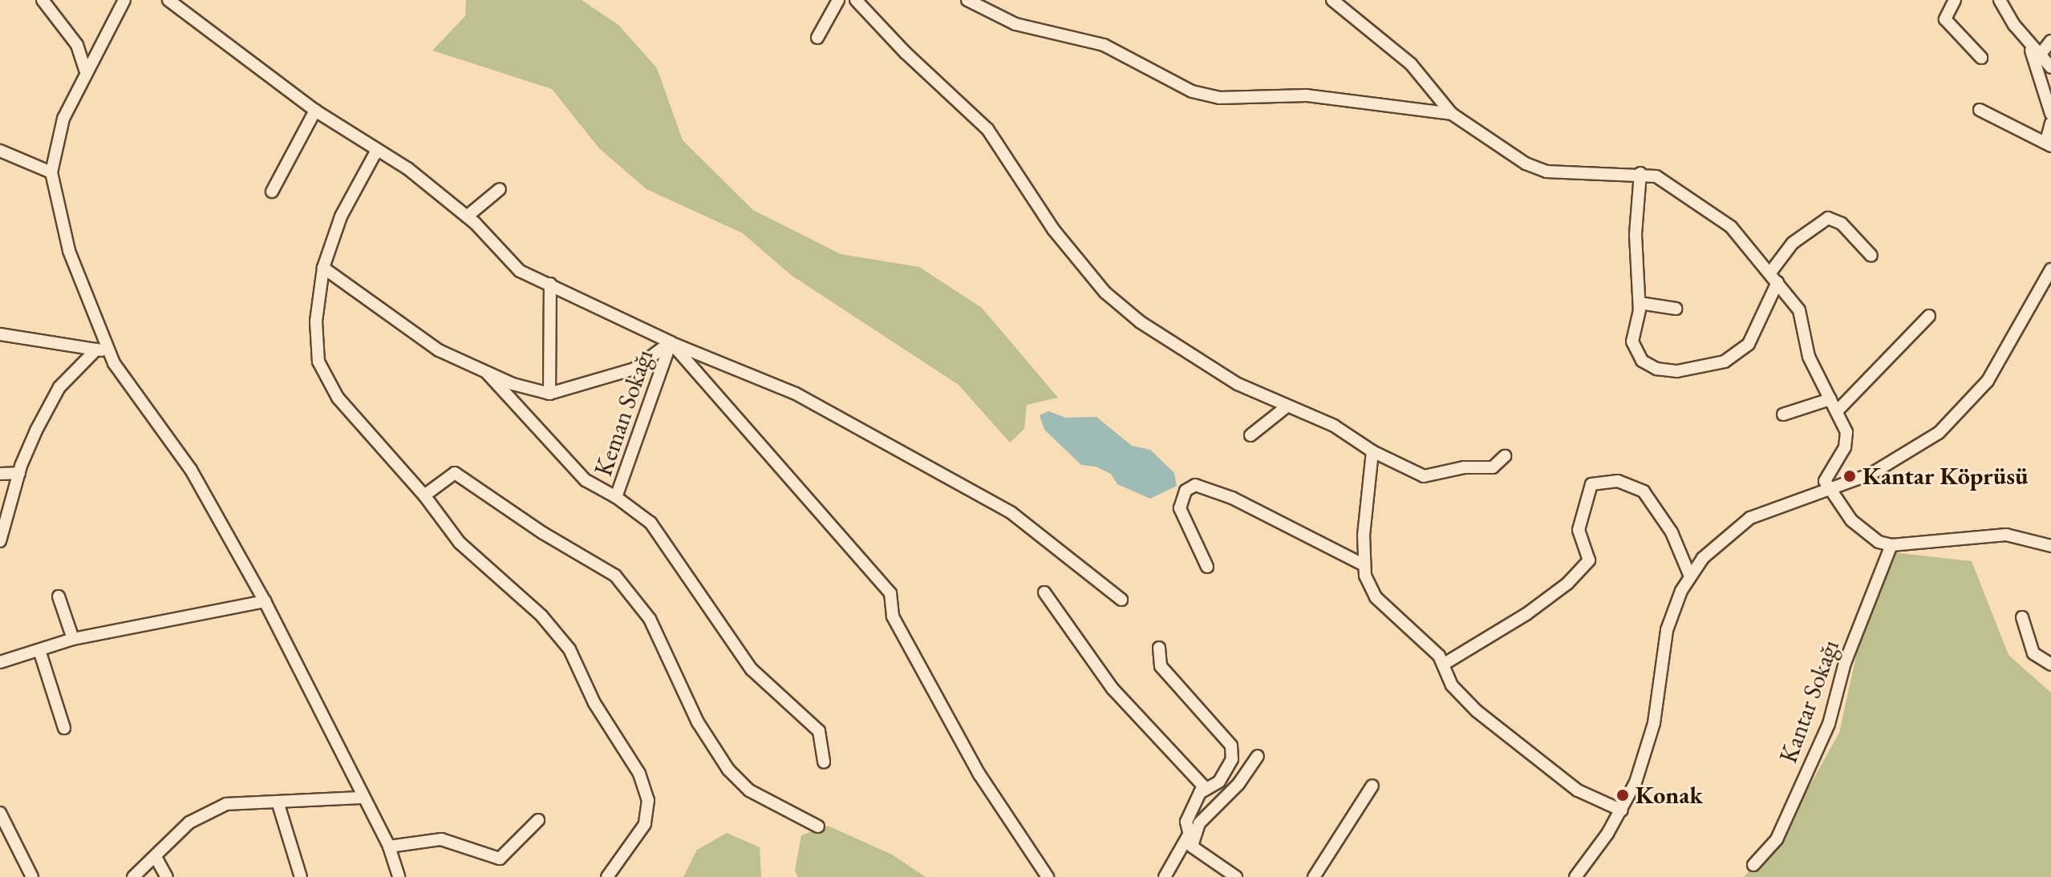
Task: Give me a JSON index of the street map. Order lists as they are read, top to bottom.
{
  "streets": {
    "street": ["Keman Sokağı", "Kantar Sokağı"]
  },
  "places": ["Kantar Köprüsü", "Konak"]
}
